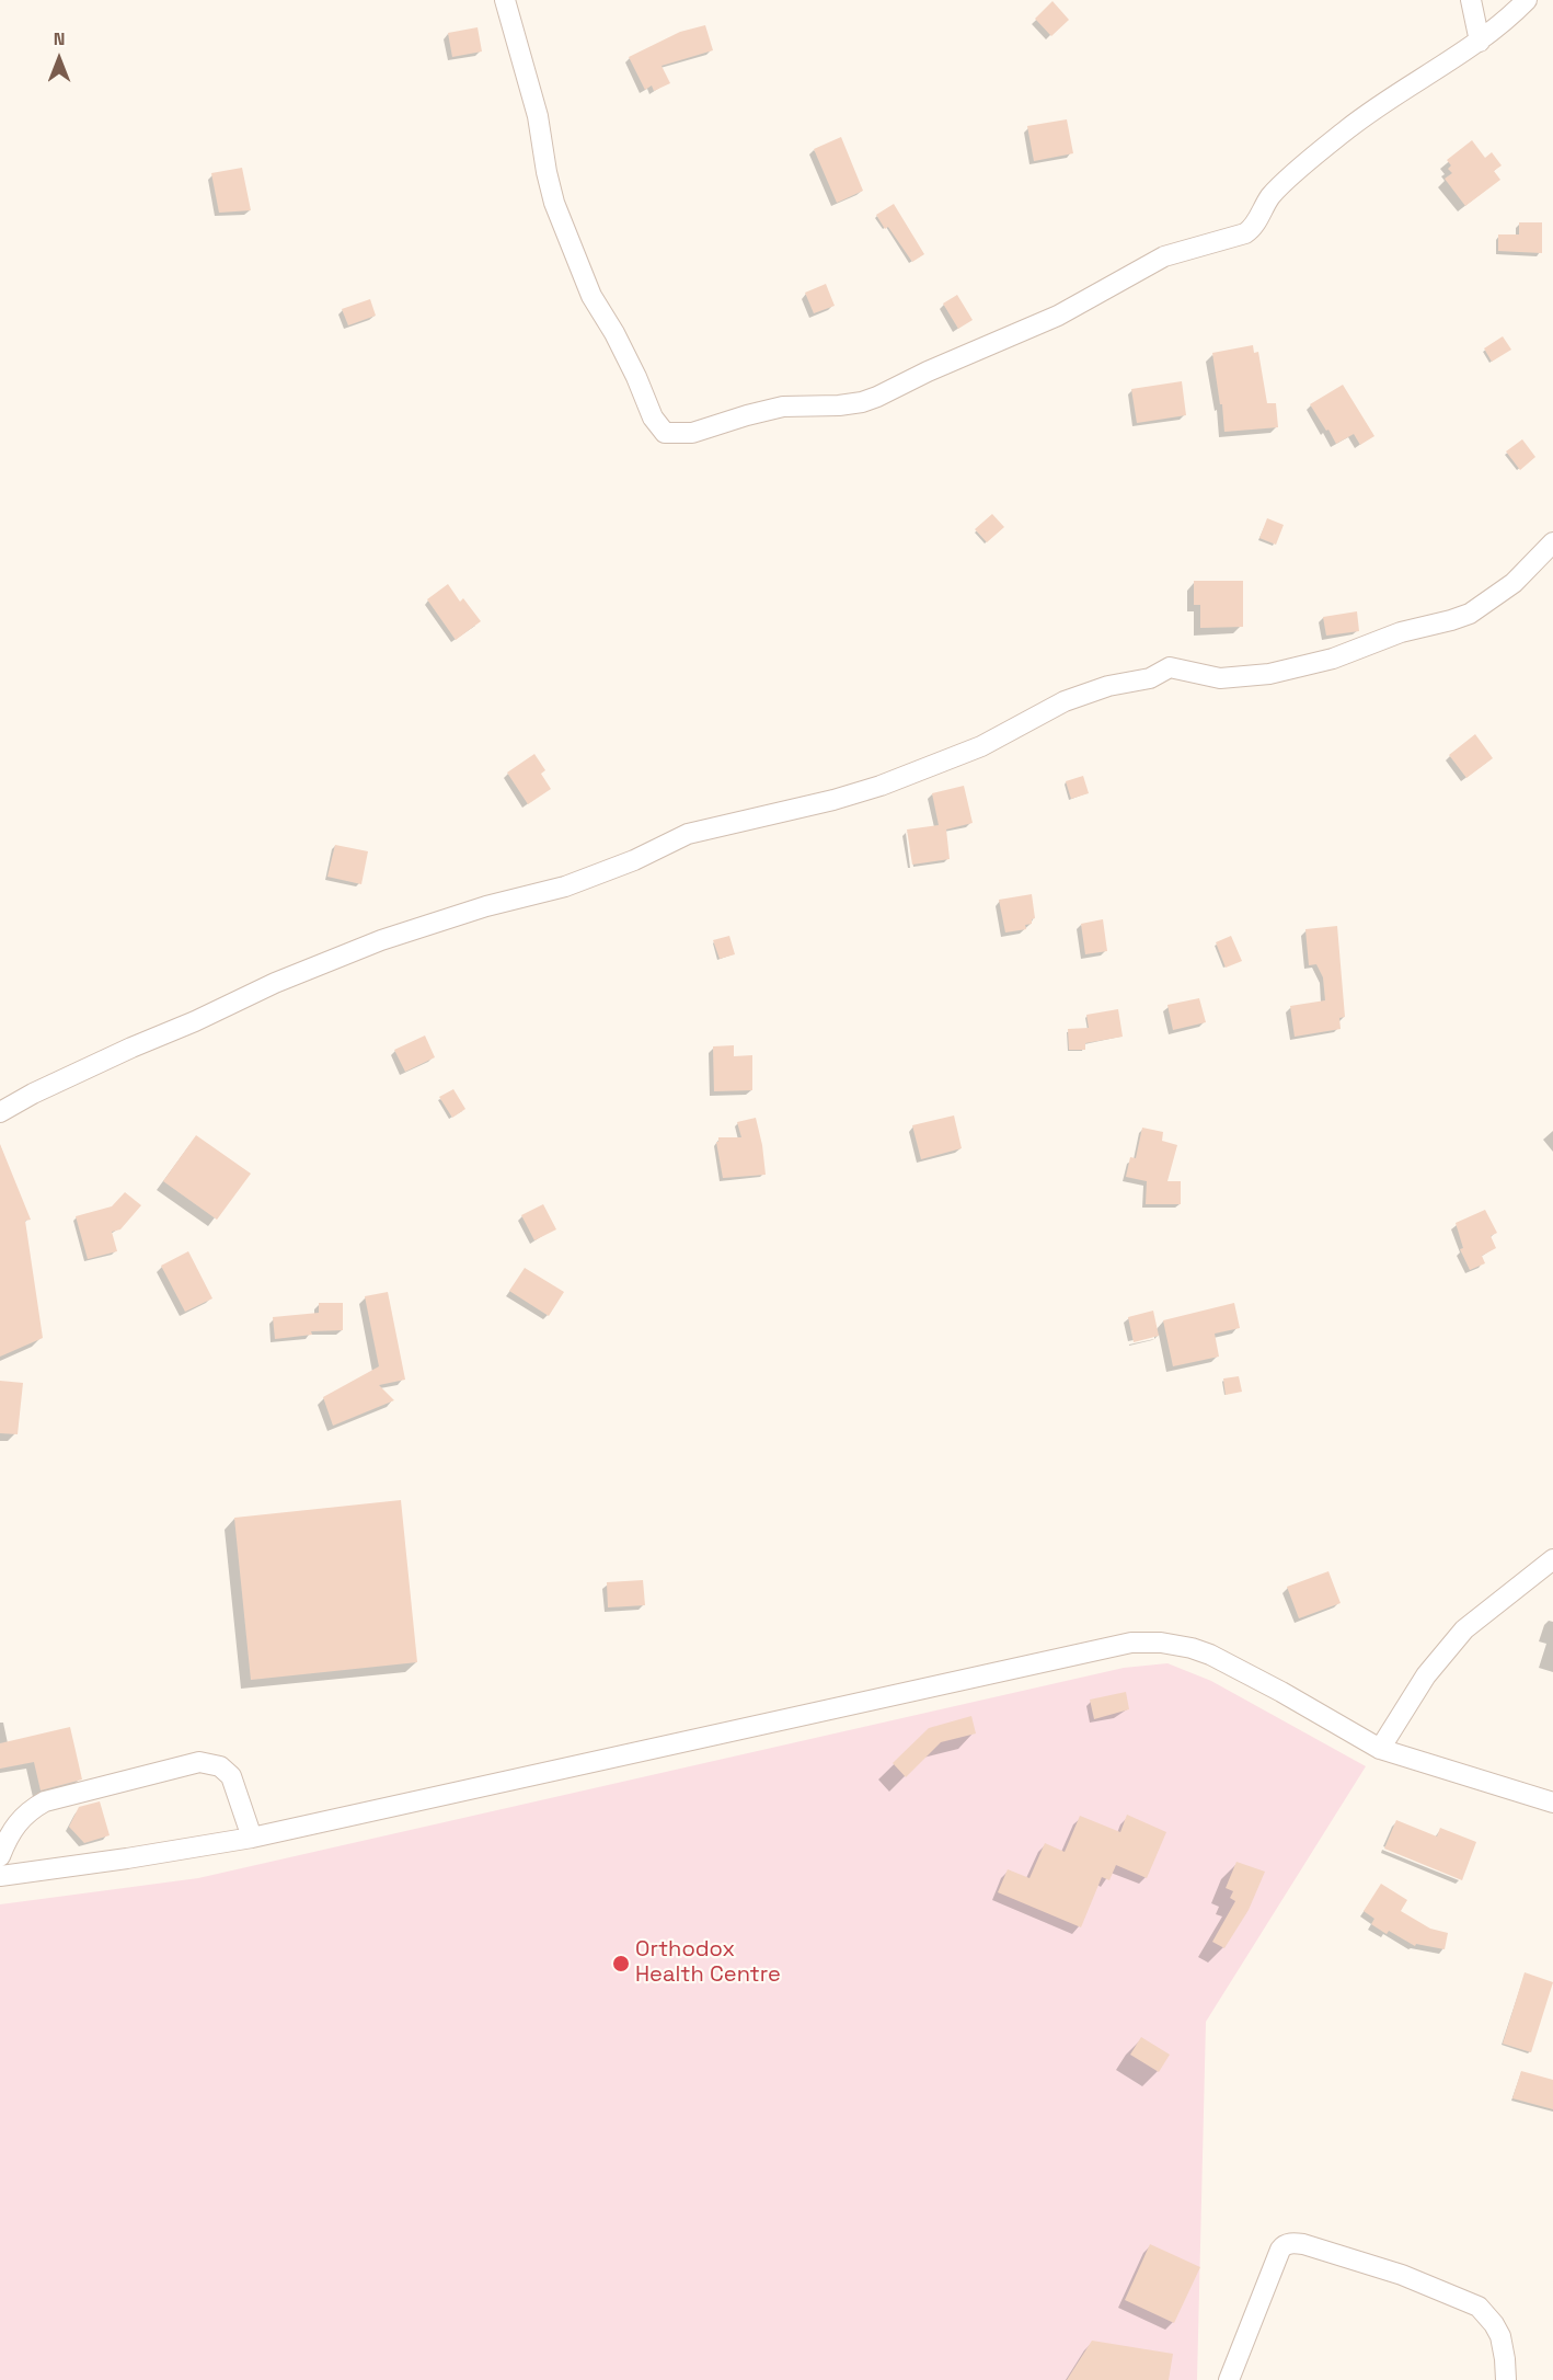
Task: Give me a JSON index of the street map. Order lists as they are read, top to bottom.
{
  "places": ["Orthodox Health Centre"],
  "north": "top"
}
